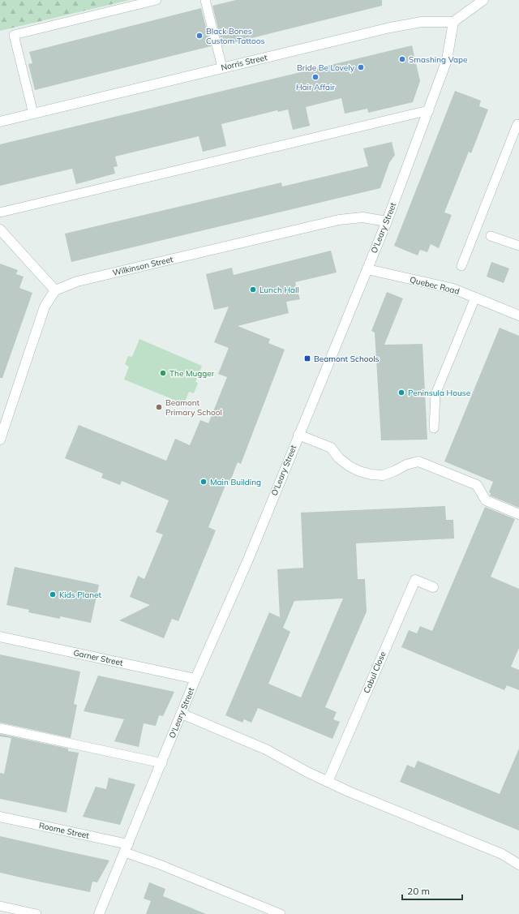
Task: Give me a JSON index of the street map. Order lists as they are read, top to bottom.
{
  "streets": {
    "street": [
      "Norris Street",
      "O'Leary Street",
      "Wilkinson Street",
      "Quebec Road",
      "Garner Street",
      "Cabul Close",
      "Roome Street"
    ]
  },
  "crossings": [
    ["Norris Street", "O'Leary Street"],
    ["O'Leary Street", "Wilkinson Street"],
    ["O'Leary Street", "Quebec Road"],
    ["O'Leary Street", "Garner Street"],
    ["O'Leary Street", "Roome Street"]
  ],
  "places": {
    "other": [
      "Black Bones Custom Tattoos",
      "Smashing Vape",
      "Bride Be Lovely",
      "Hair Affair",
      "Lunch Hall",
      "The Mugger",
      "Peninsula House",
      "Beamont Primary School",
      "Main Building",
      "Kids Planet"
    ],
    "transit": ["Beamont Schools"]
  },
  "scale_bar": "20 m"
}
